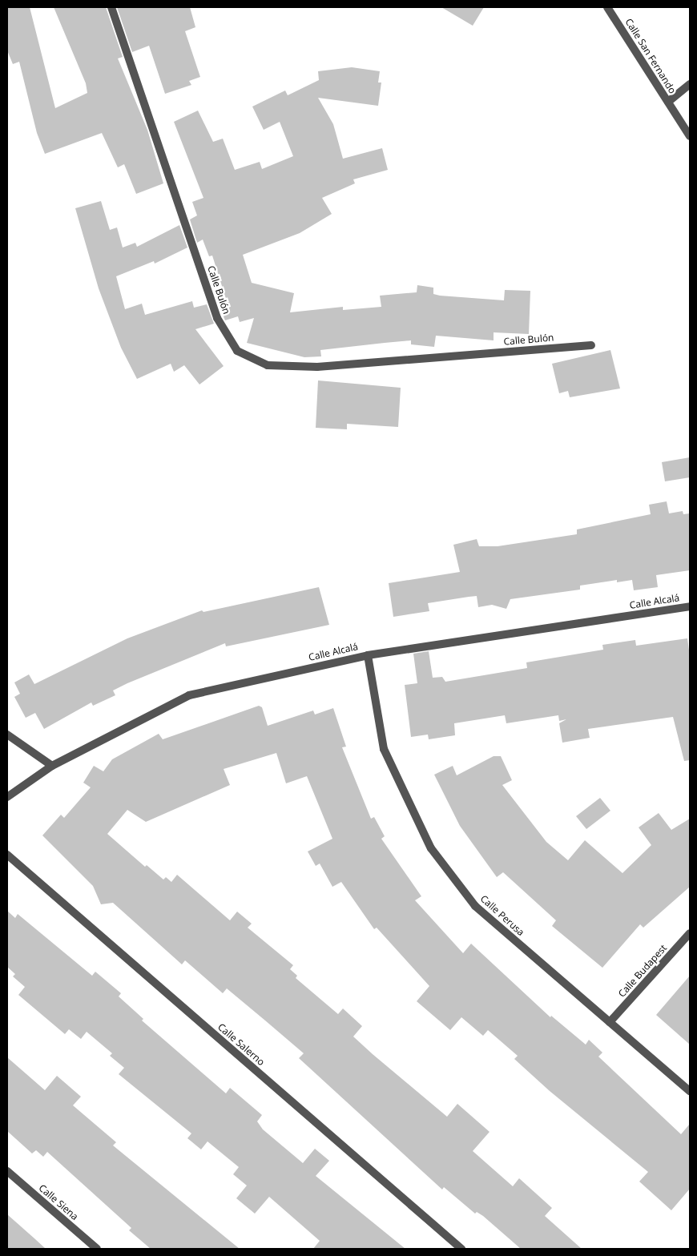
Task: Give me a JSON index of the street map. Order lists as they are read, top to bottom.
{
  "streets": {
    "street": [
      "Calle San Fernando",
      "Calle Bulón",
      "Calle Alcalá",
      "Calle Perusa",
      "Calle Budapest",
      "Calle Salerno",
      "Calle Siena"
    ]
  },
  "crossings": [
    ["Calle Alcalá", "Calle Perusa"],
    ["Calle Perusa", "Calle Budapest"]
  ]
}
